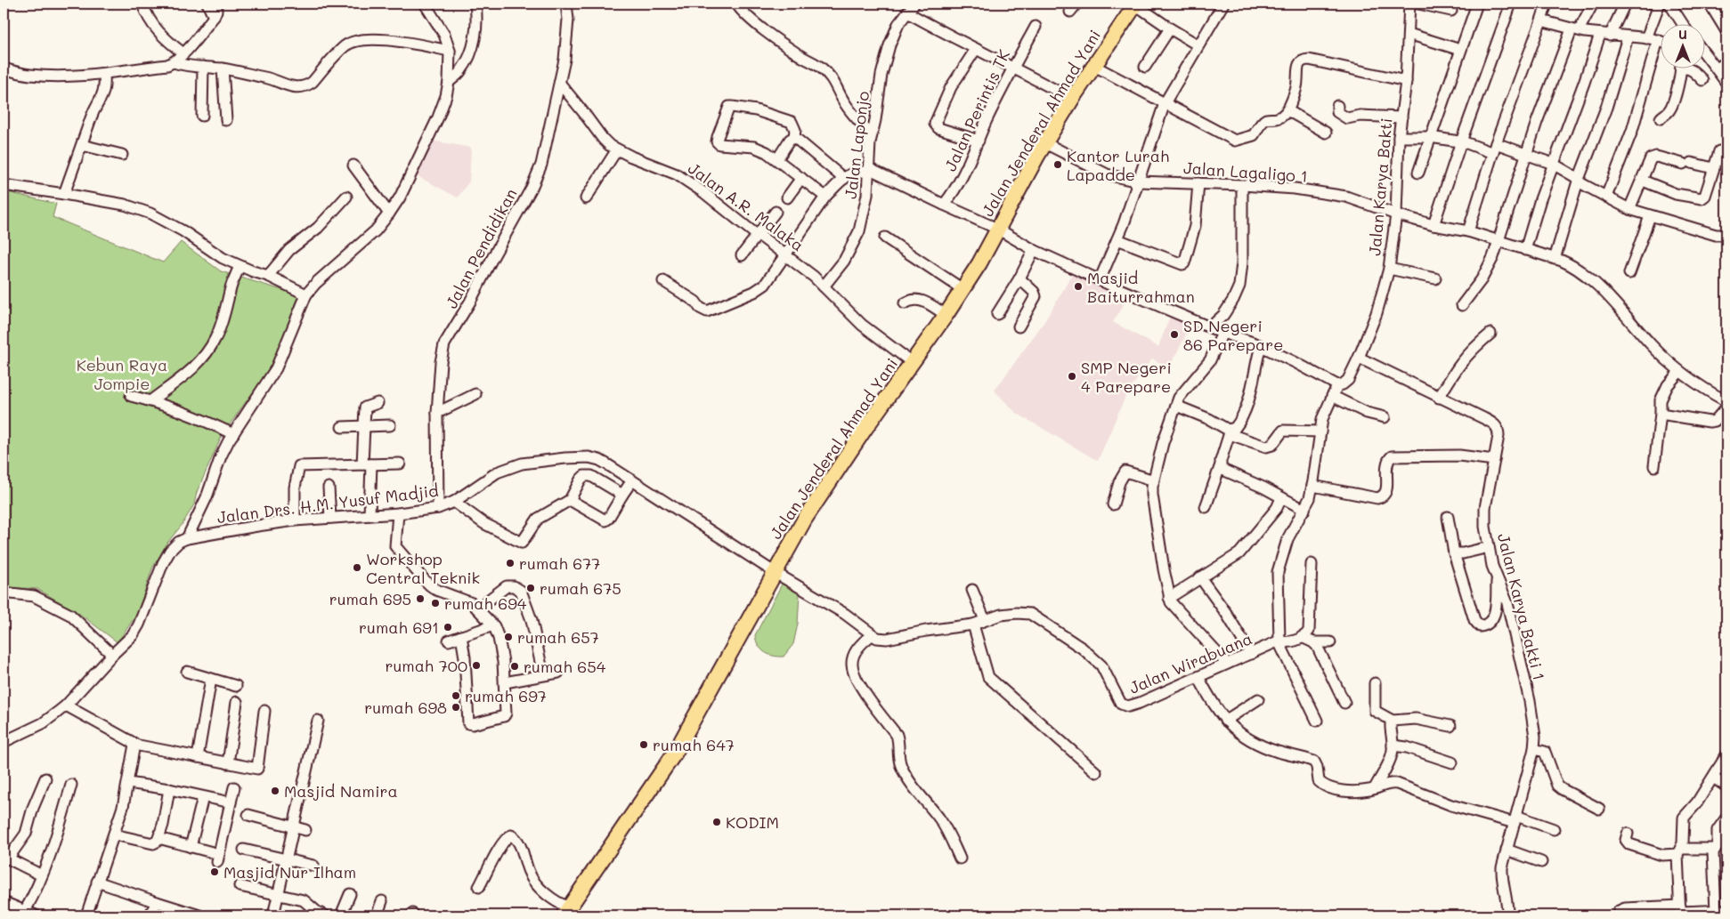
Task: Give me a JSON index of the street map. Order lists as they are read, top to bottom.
{
  "streets": {
    "highway": ["Jalan Jenderal Ahmad Yani"],
    "street": [
      "Jalan Perintis TK",
      "Jalan Laponjo",
      "Jalan Lagaligo 1",
      "Jalan Karya Bakti",
      "Jalan A.R. Malaka",
      "Jalan Pendidikan",
      "Jalan Drs. H.M. Yusuf Madjid",
      "Jalan Karya Bakti 1",
      "Jalan Wirabuana"
    ]
  },
  "crossings": [
    ["Jalan Jenderal Ahmad Yani", "Jalan Lagaligo 1"],
    ["Jalan Jenderal Ahmad Yani", "Jalan A.R. Malaka"],
    ["Jalan Jenderal Ahmad Yani", "Jalan Drs. H.M. Yusuf Madjid"],
    ["Jalan Laponjo", "Jalan A.R. Malaka"],
    ["Jalan Lagaligo 1", "Jalan Karya Bakti"],
    ["Jalan Karya Bakti", "Jalan Karya Bakti 1"],
    ["Jalan A.R. Malaka", "Jalan Pendidikan"],
    ["Jalan Pendidikan", "Jalan Drs. H.M. Yusuf Madjid"]
  ],
  "parks": ["Kebun Raya Jompie"],
  "places": [
    "Kantor Lurah Lapadde",
    "Masjid Baiturrahman",
    "SD Negeri 86 Parepare",
    "SMP Negeri 4 Parepare",
    "rumah 677",
    "Workshop Central Teknik",
    "rumah 675",
    "rumah 695",
    "rumah 694",
    "rumah 691",
    "rumah 657",
    "rumah 700",
    "rumah 654",
    "rumah 697",
    "rumah 698",
    "rumah 647",
    "Masjid Namira",
    "KODIM",
    "Masjid Nur Ilham"
  ],
  "north": "top"
}
